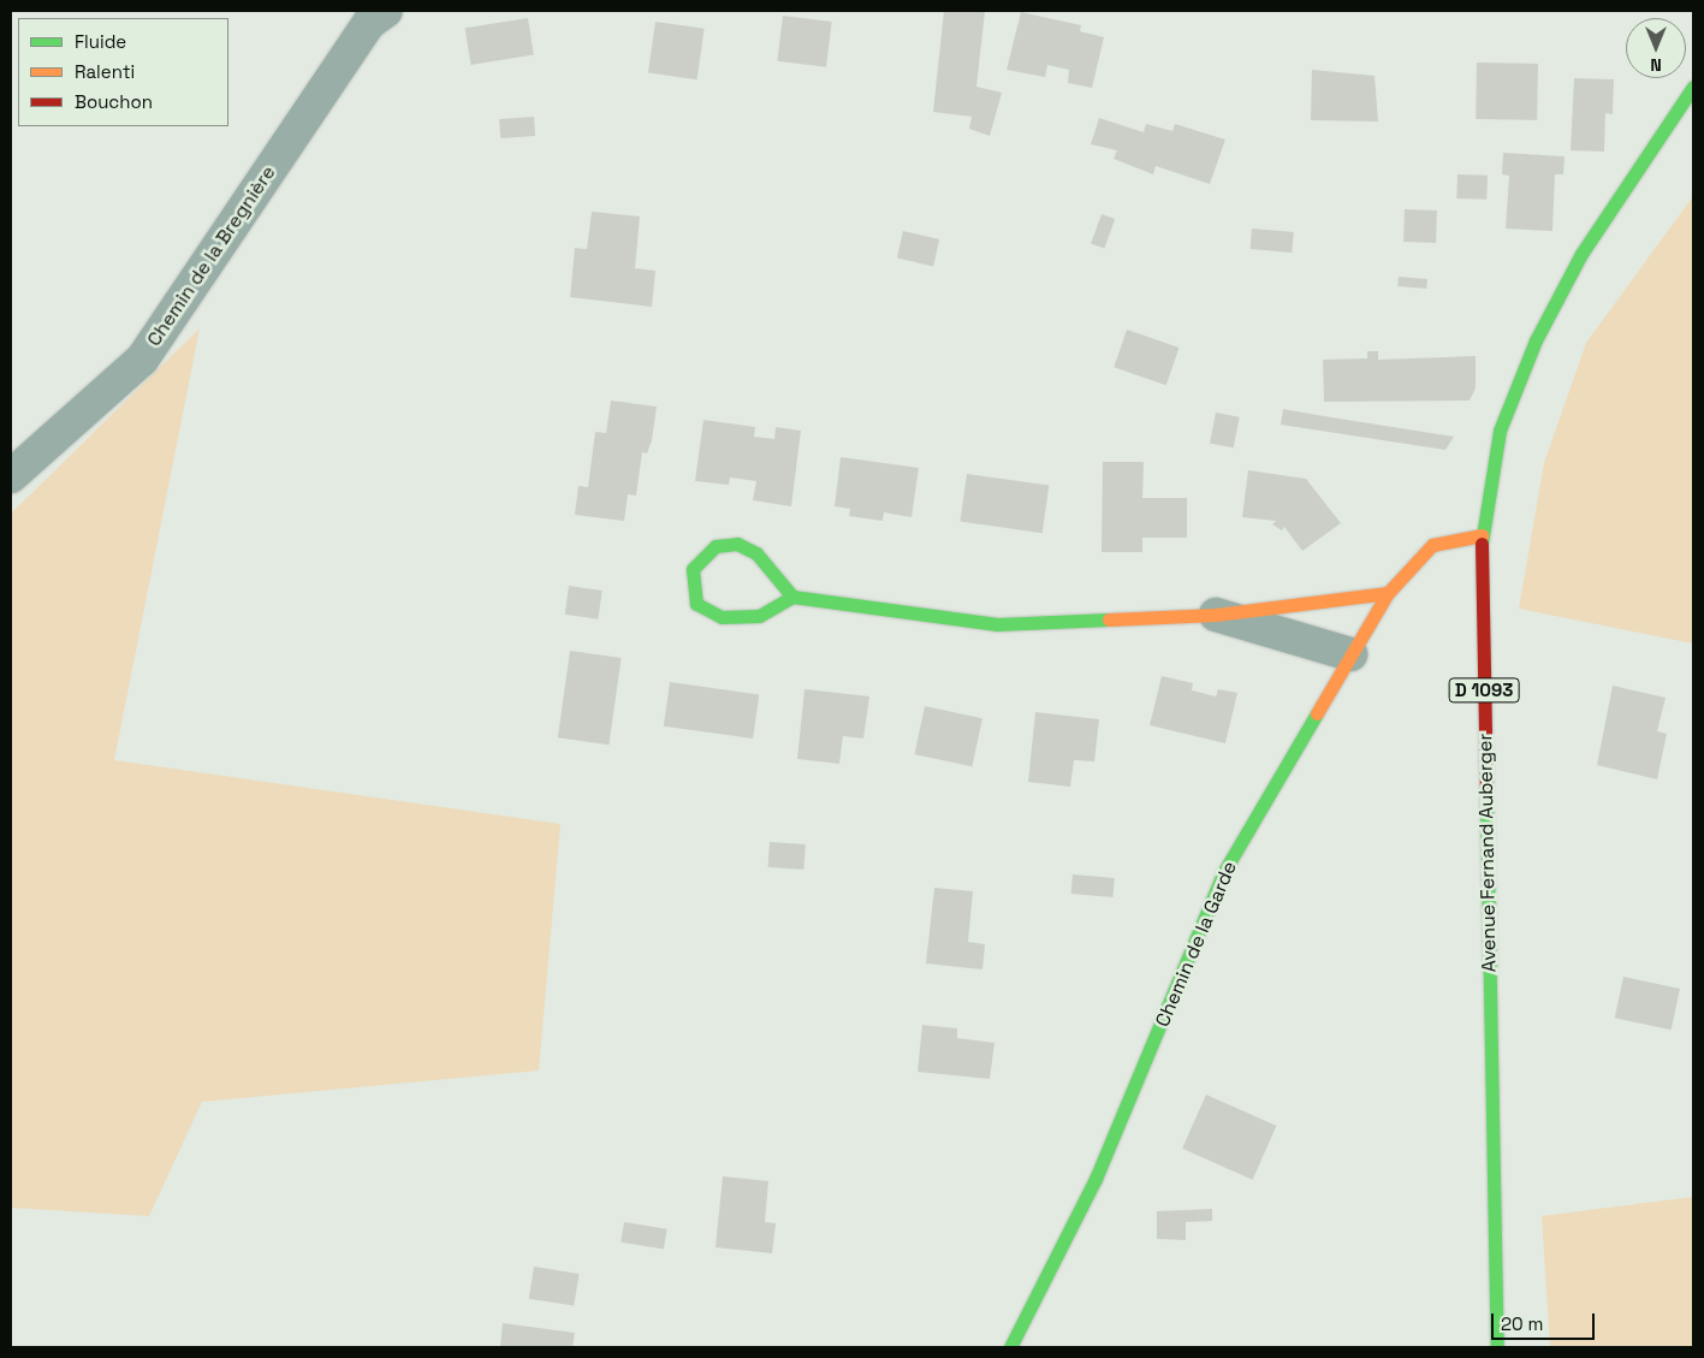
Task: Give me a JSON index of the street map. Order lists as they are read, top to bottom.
{
  "streets": {
    "street": [
      "Chemin de la Bregnière",
      "D 1093",
      "Avenue Fernand Auberger",
      "Chemin de la Garde"
    ]
  },
  "crossings": [
    ["Avenue Fernand Auberger", "Chemin de la Garde"]
  ],
  "legend": ["Fluide", "Ralenti", "Bouchon"],
  "scale_bar": "20 m",
  "north": "bottom"
}
